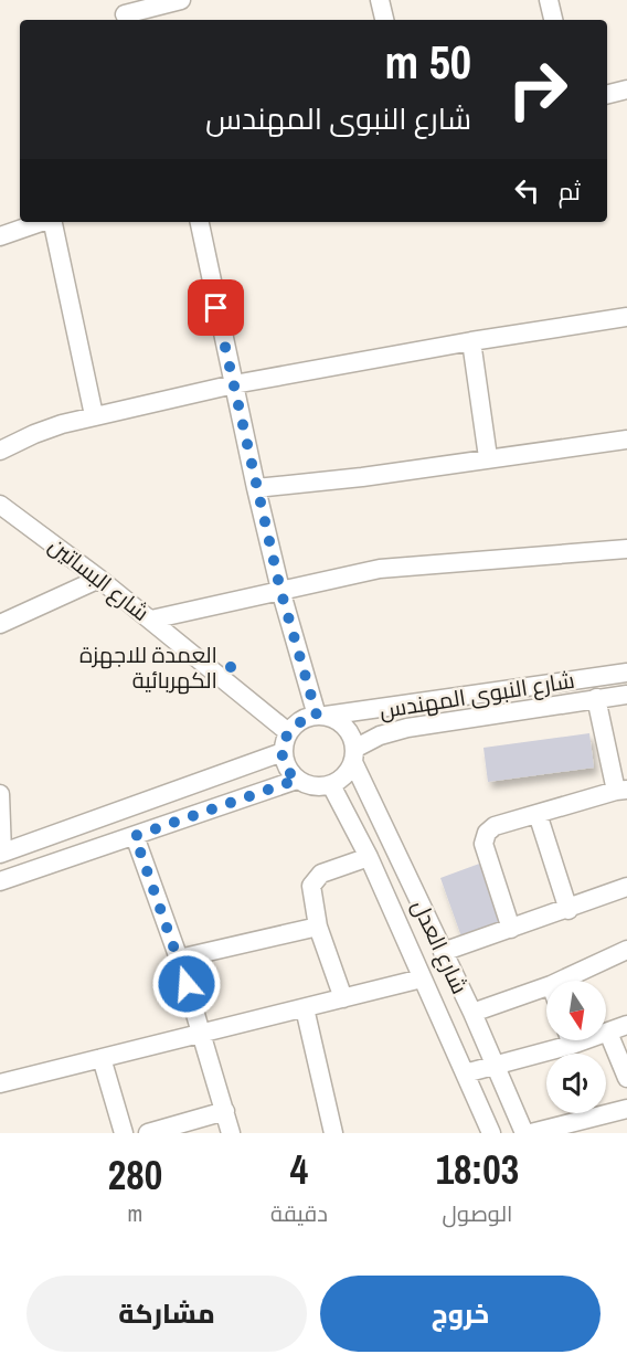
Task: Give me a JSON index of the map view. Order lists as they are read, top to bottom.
{
  "streets": {
    "street": ["شارع البساتين", "شارع النبوى المهندس", "شارع العدل"]
  },
  "crossings": [
    ["شارع البساتين", "شارع النبوى المهندس"],
    ["شارع البساتين", "شارع العدل"],
    ["شارع النبوى المهندس", "شارع العدل"]
  ],
  "places": ["العمدة للاجهزة الكهربائية"],
  "north": "bottom",
  "page": {
    "turn": ["50 m", "شارع النبوى المهندس"],
    "then": "ثم",
    "eta": [
      "18:03",
      "الوصول",
      "4",
      "دقيقة",
      "280",
      "m"
    ],
    "buttons": ["خروج", "مشاركة"]
  }
}
